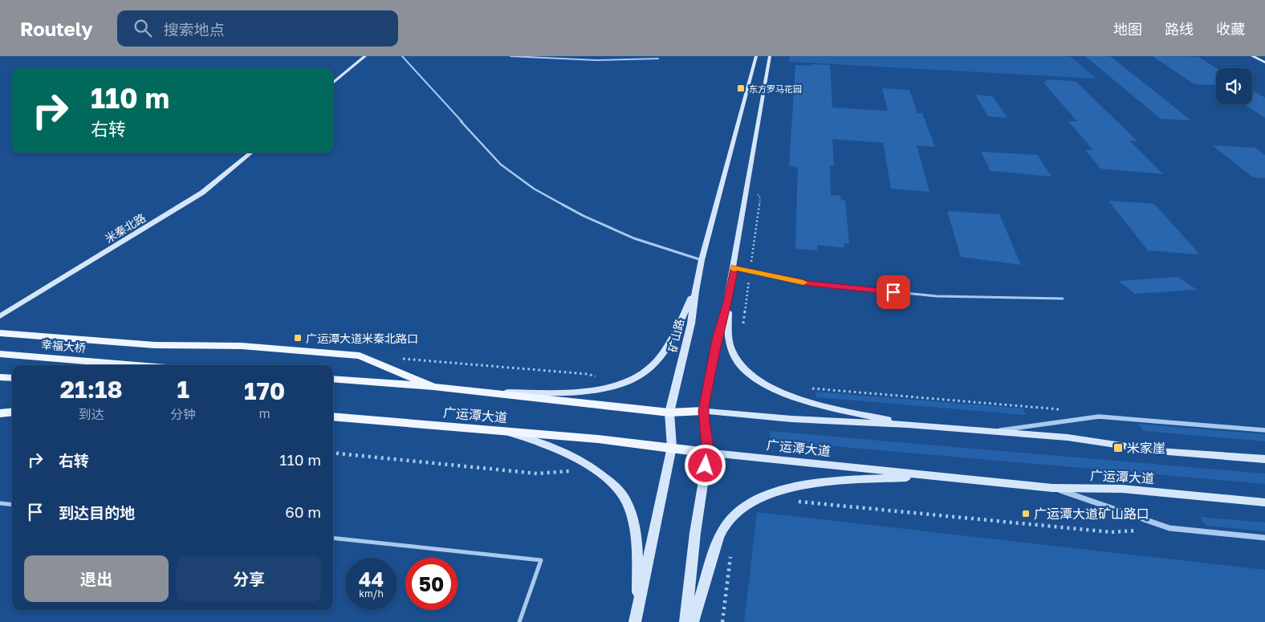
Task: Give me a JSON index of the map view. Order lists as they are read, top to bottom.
{
  "streets": {
    "main road": [
      "米秦北路",
      "矿山路",
      "幸福大桥",
      "广运潭大道"
    ]
  },
  "crossings": [
    ["矿山路", "广运潭大道"]
  ],
  "places": {
    "transit": [
      "东方罗马花园",
      "广运潭大道米秦北路口",
      "米家崖",
      "广运潭大道矿山路口"
    ]
  },
  "page": {
    "header": "Routely",
    "search": "搜索地点",
    "nav": ["地图", "路线", "收藏"],
    "turn": ["110 m", "右转"],
    "eta": [
      "21:18",
      "到达",
      "1",
      "分钟",
      "170",
      "m"
    ],
    "list": [
      {
        "name": "右转",
        "value": "110 m"
      },
      {
        "name": "到达目的地",
        "value": "60 m"
      }
    ],
    "buttons": ["退出", "分享"],
    "speed": "44 km/h",
    "limit": "50"
  }
}
